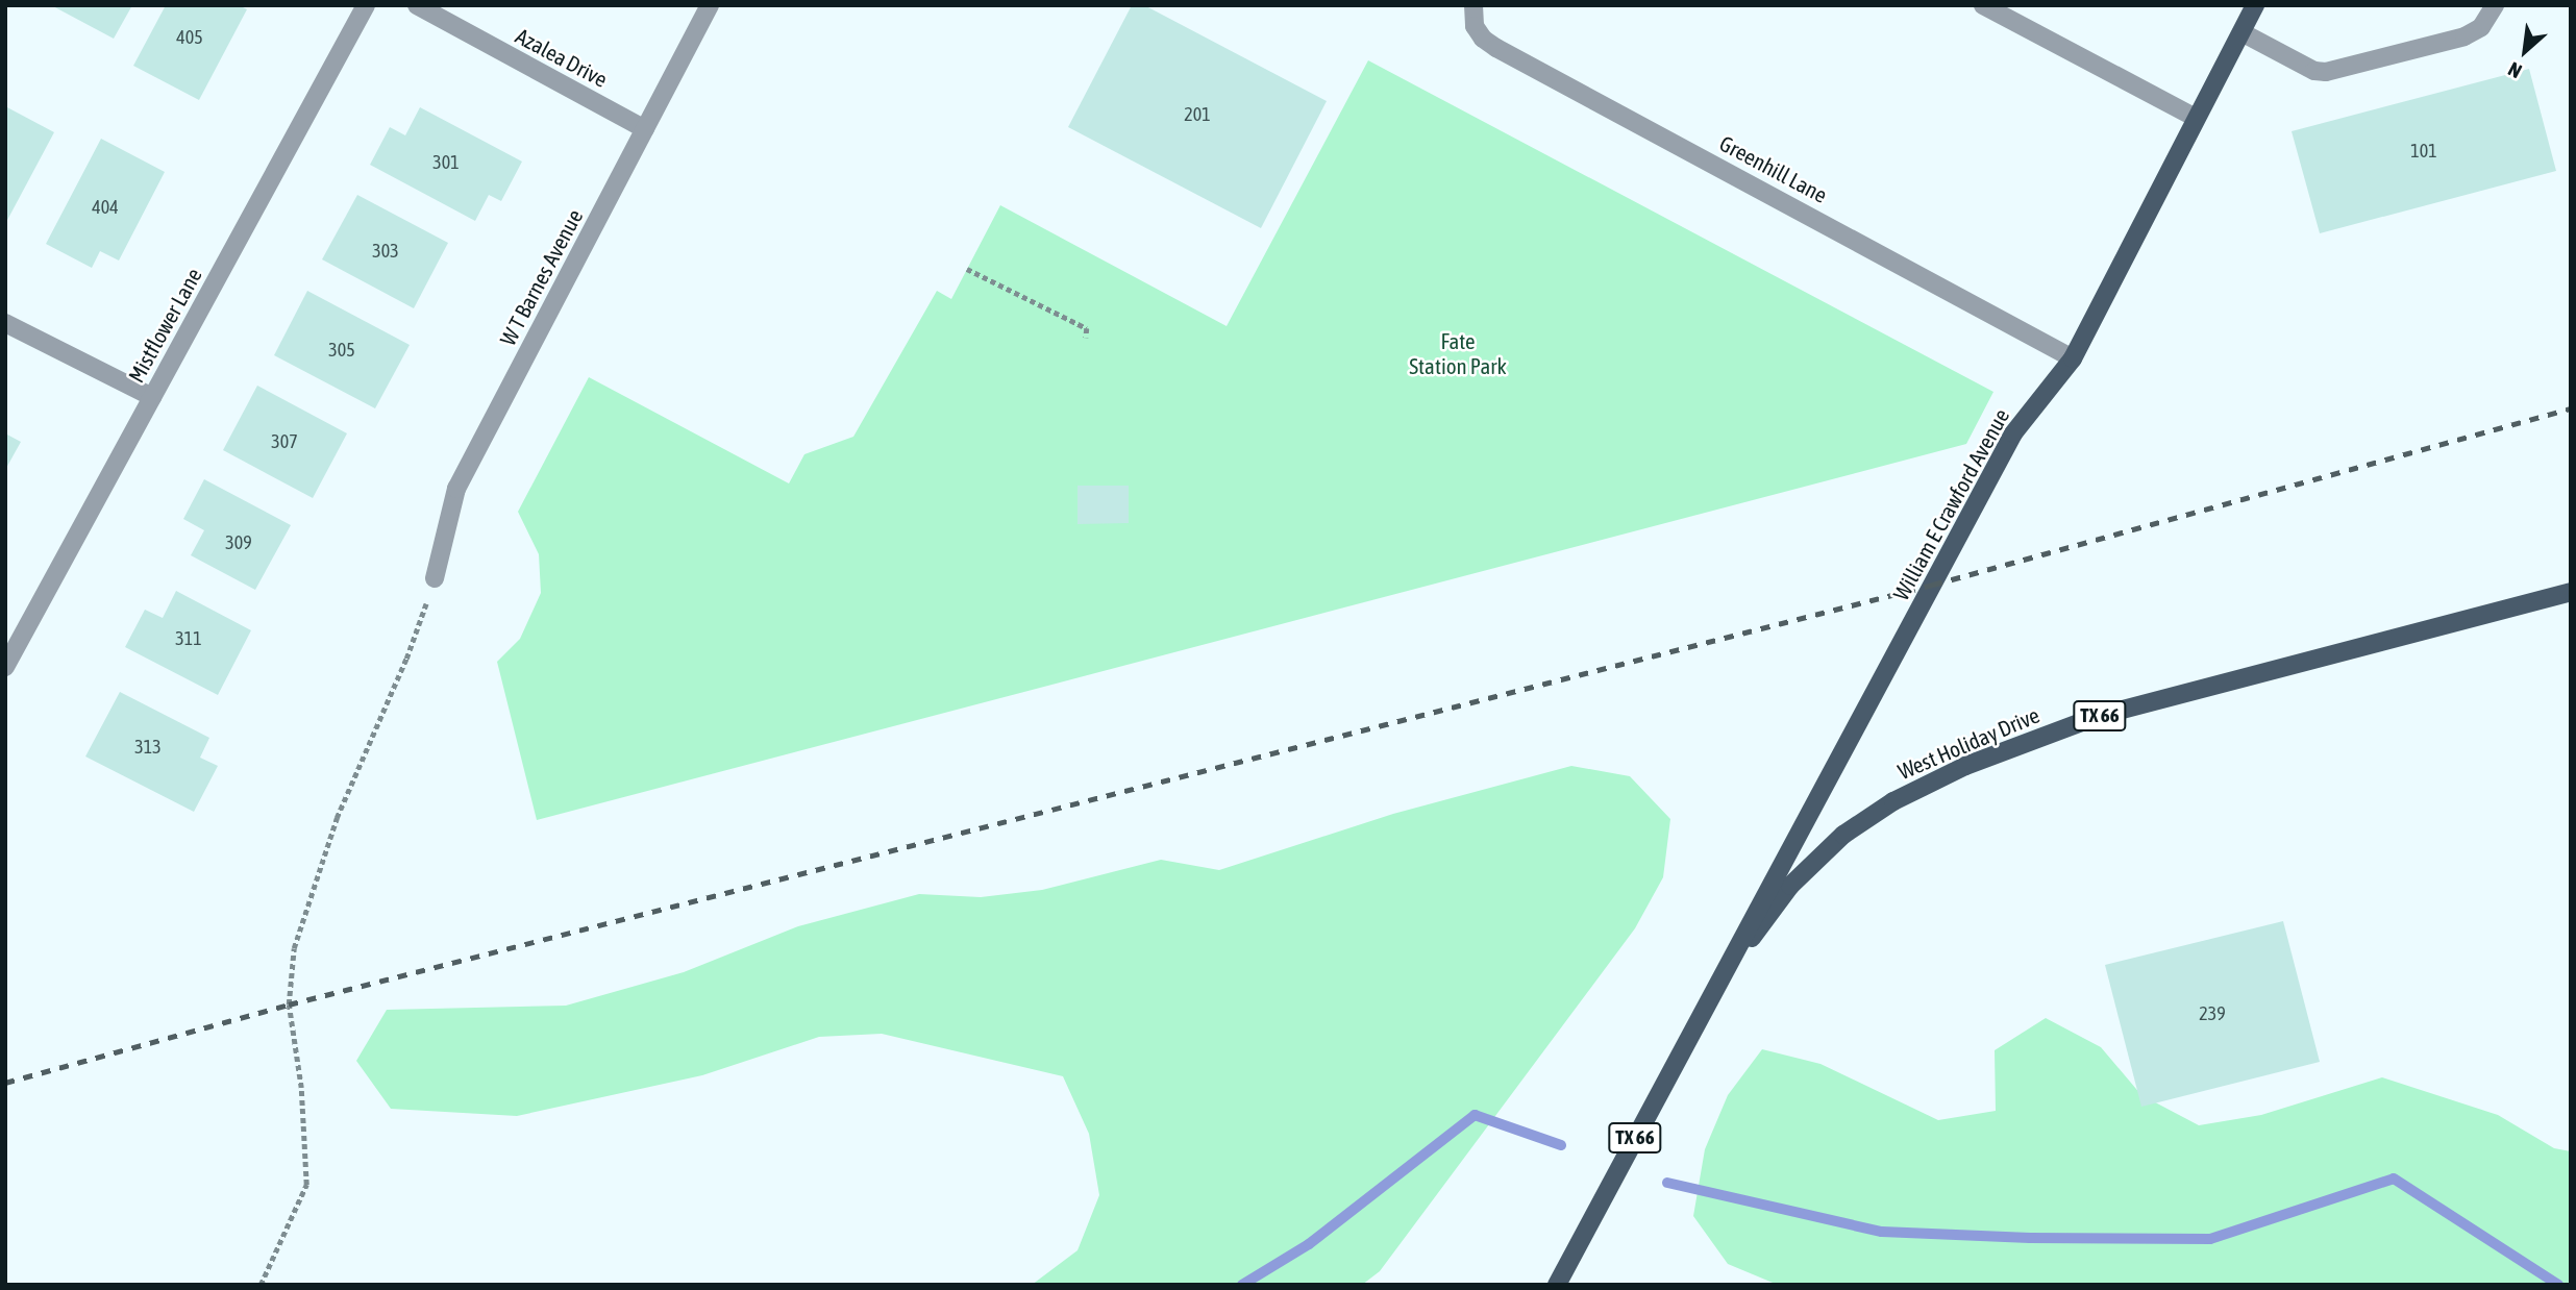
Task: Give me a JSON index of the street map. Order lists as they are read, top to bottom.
{
  "streets": {
    "main road": ["William E Crawford Avenue", "TX 66", "West Holiday Drive"],
    "street": [
      "Azalea Drive",
      "Greenhill Lane",
      "W T Barnes Avenue",
      "Mistflower Lane"
    ]
  },
  "crossings": [
    ["Azalea Drive", "W T Barnes Avenue"],
    ["Greenhill Lane", "William E Crawford Avenue"],
    ["William E Crawford Avenue", "TX 66"],
    ["William E Crawford Avenue", "West Holiday Drive"],
    ["TX 66", "West Holiday Drive"]
  ],
  "parks": ["Fate Station Park"],
  "house_numbers": [
    "405",
    "201",
    "101",
    "301",
    "404",
    "303",
    "305",
    "307",
    "309",
    "311",
    "313",
    "239"
  ],
  "north": "bottom left"
}
